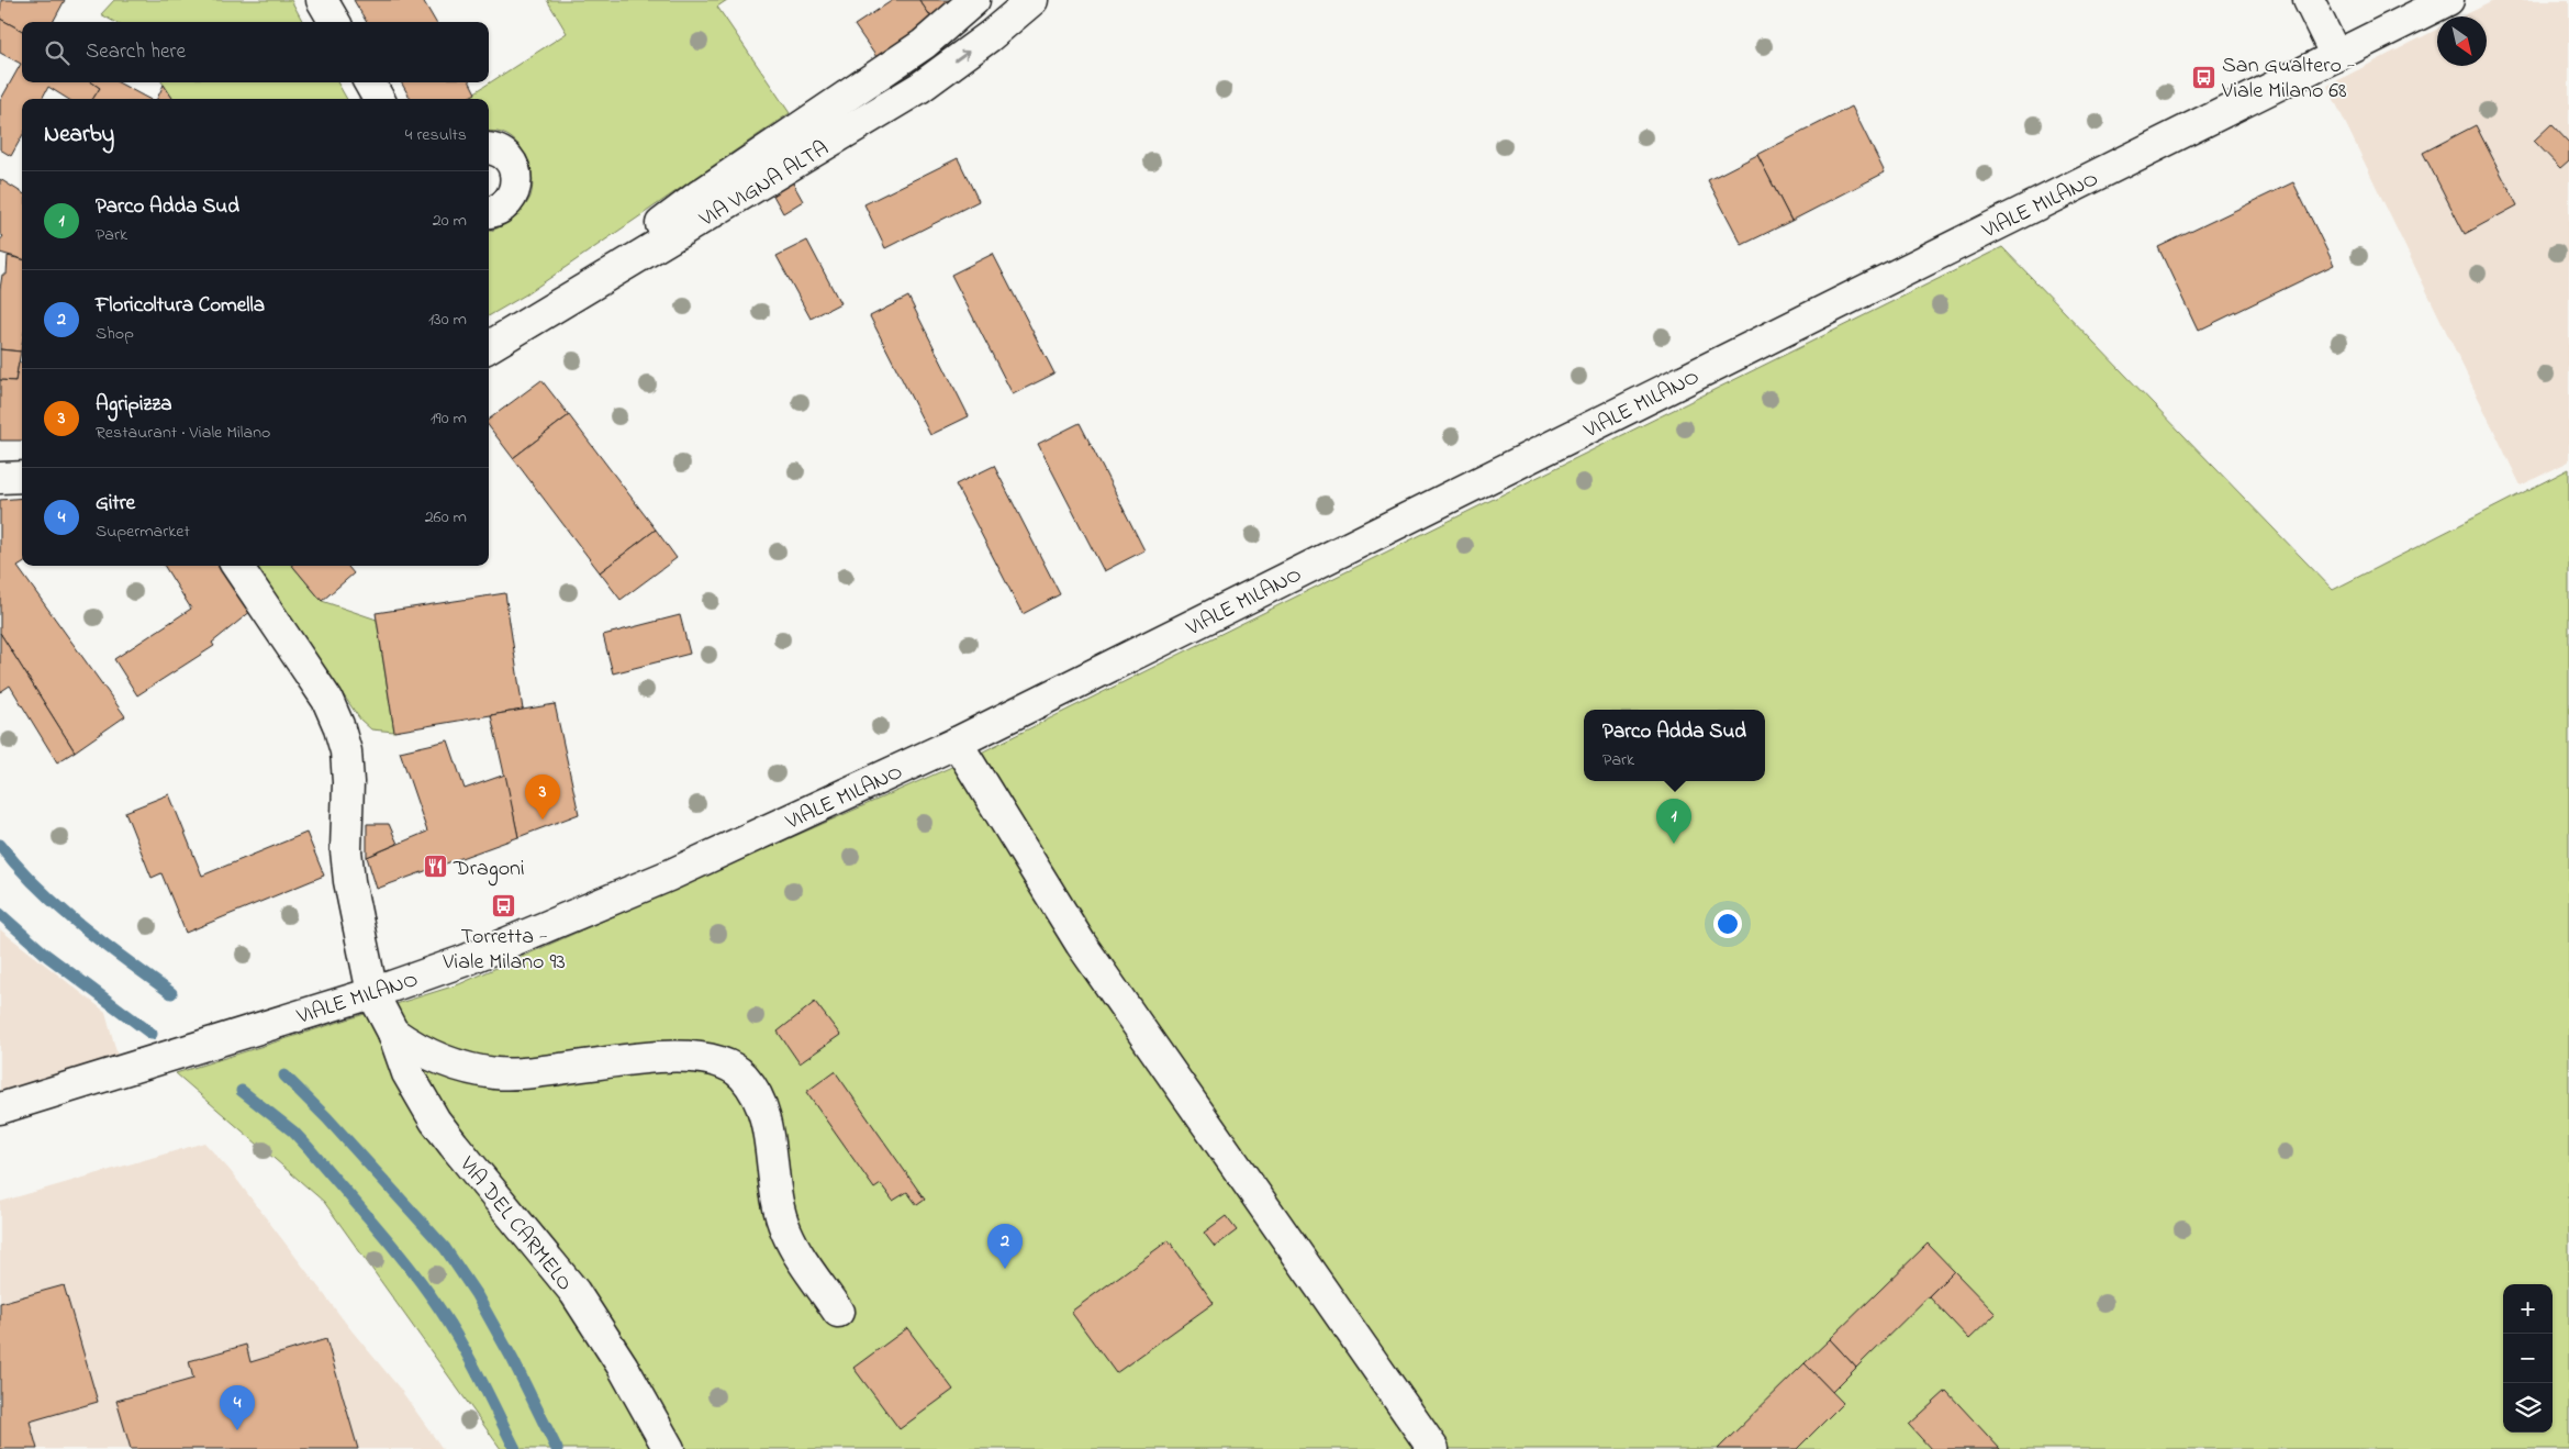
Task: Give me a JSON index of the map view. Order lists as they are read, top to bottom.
{
  "streets": {
    "street": ["VIA VIGNA ALTA", "VIALE MILANO", "VIA DEL CARMELO"]
  },
  "crossings": [
    ["VIALE MILANO", "VIA DEL CARMELO"]
  ],
  "places": {
    "bus stop": ["San Gualtero - Viale Milano 68", "Torretta - Viale Milano 93"],
    "restaurant": ["Dragoni"]
  },
  "north": "bottom right",
  "page": {
    "search": "Search here",
    "heading": ["Nearby", "4 results"],
    "list": [
      {
        "mark": "1",
        "name": "Parco Adda Sud",
        "note": "Park",
        "value": "20 m"
      },
      {
        "mark": "2",
        "name": "Floricoltura Comella",
        "note": "Shop",
        "value": "130 m"
      },
      {
        "mark": "3",
        "name": "Agripizza",
        "note": "Restaurant · Viale Milano",
        "value": "190 m"
      },
      {
        "mark": "4",
        "name": "Gitre",
        "note": "Supermarket",
        "value": "260 m"
      }
    ],
    "popup": ["Parco Adda Sud", "Park"],
    "pins": [
      "3",
      "1",
      "2",
      "4"
    ],
    "map_buttons": ["+", "−"]
  }
}
